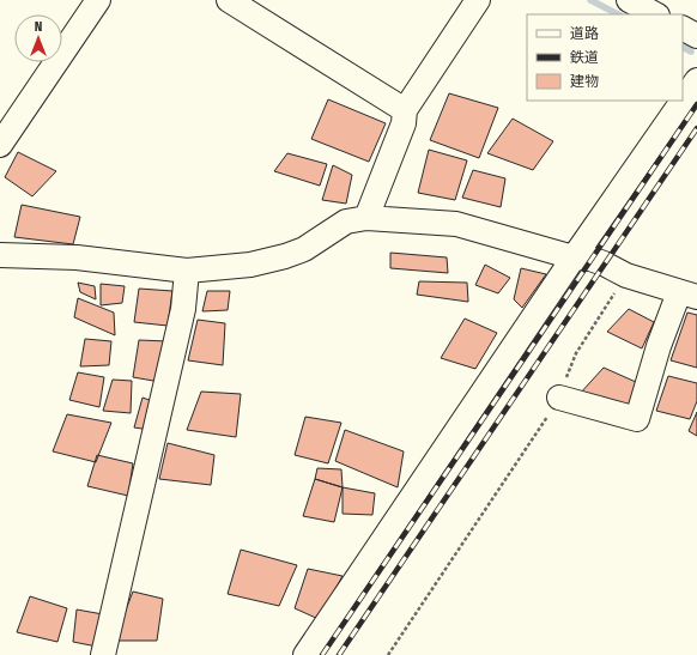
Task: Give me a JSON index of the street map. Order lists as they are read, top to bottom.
{
  "legend": ["道路", "鉄道", "建物"],
  "north": "top"
}
